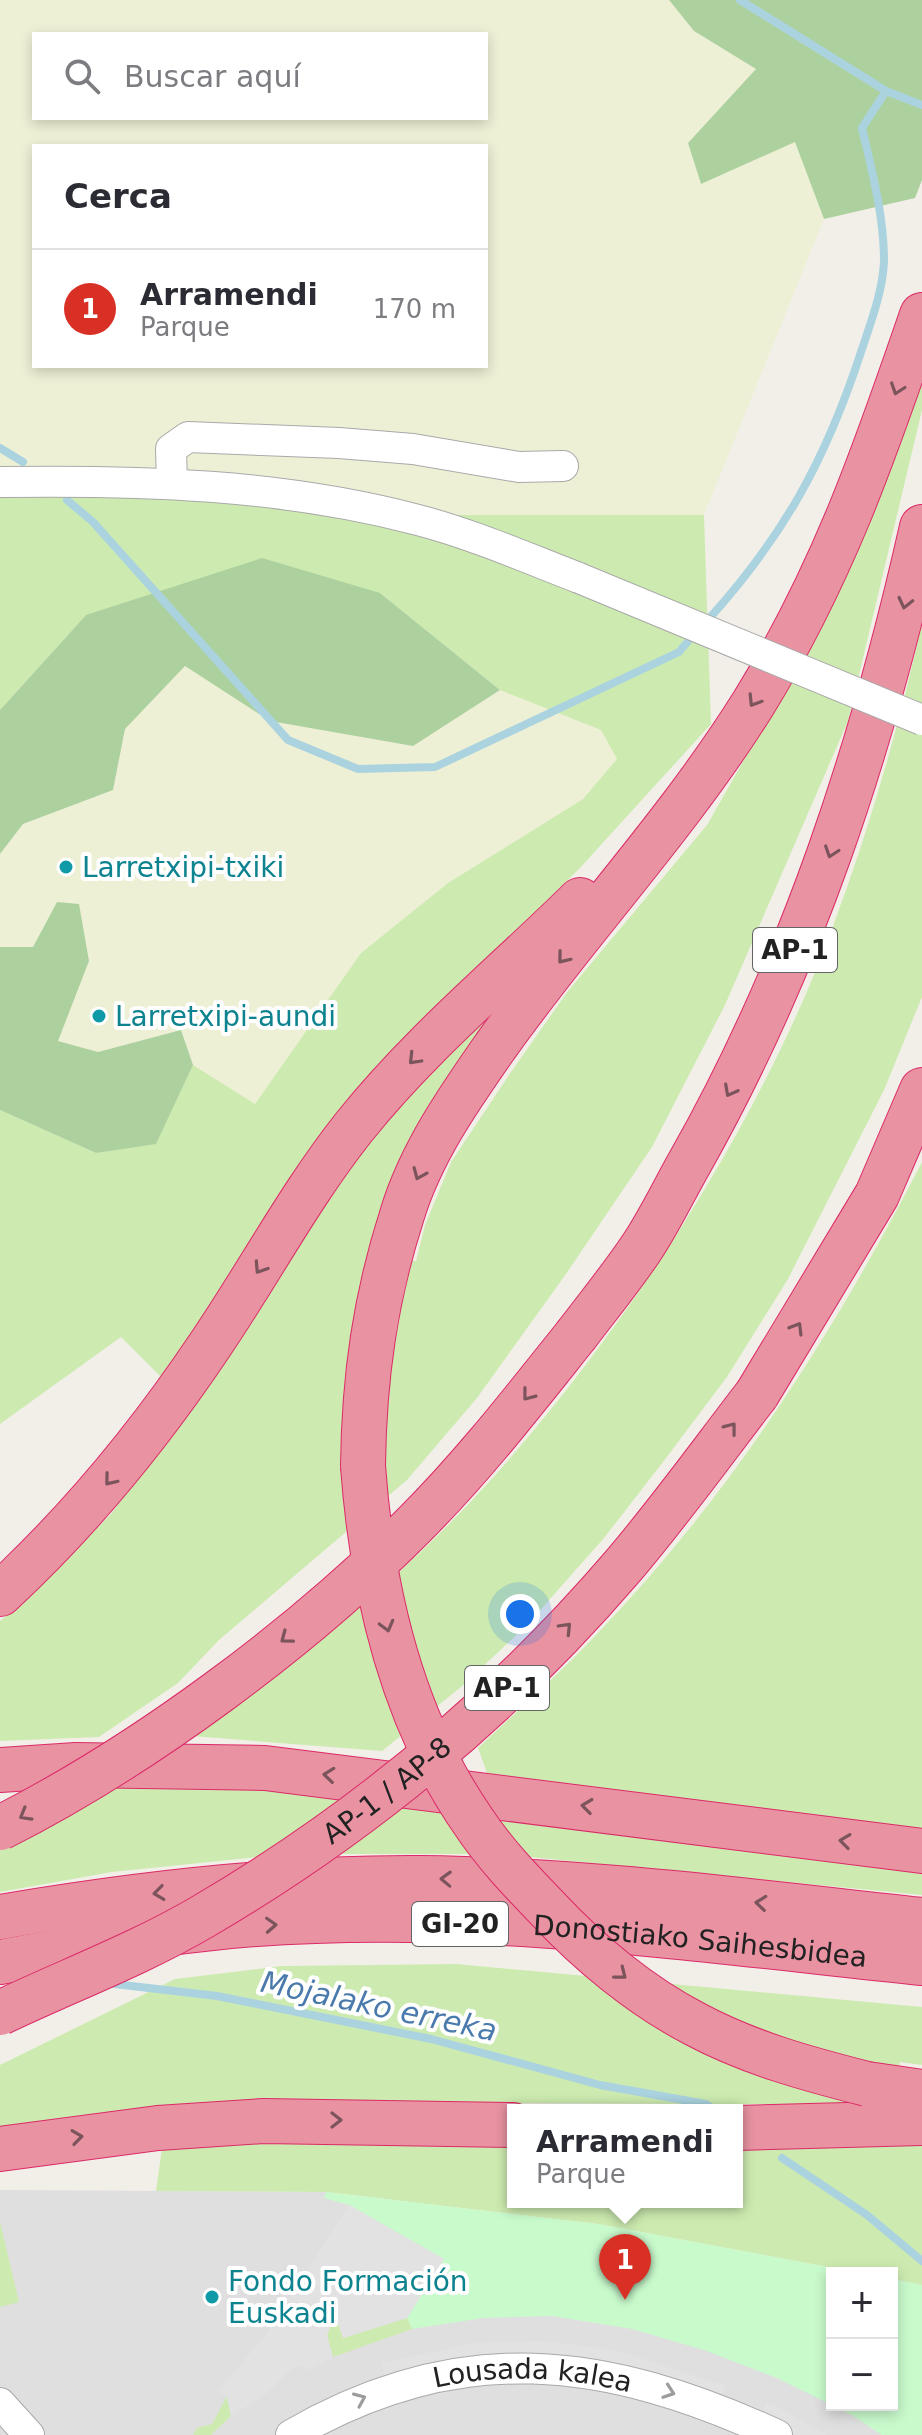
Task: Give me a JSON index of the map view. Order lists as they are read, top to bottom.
{
  "streets": {
    "highway": [
      "AP-1",
      "AP-1 / AP-8",
      "GI-20",
      "Donostiako Saihesbidea"
    ],
    "street": ["Lousada kalea"]
  },
  "one_way": ["Lousada kalea"],
  "water": ["Mojalako erreka"],
  "places": ["Larretxipi-txiki", "Larretxipi-aundi", "Fondo Formación Euskadi"],
  "page": {
    "search": "Buscar aquí",
    "heading": "Cerca",
    "list": [
      {
        "mark": "1",
        "name": "Arramendi",
        "note": "Parque",
        "value": "170 m"
      }
    ],
    "popup": ["Arramendi", "Parque"],
    "pins": "1",
    "map_buttons": ["+", "−"]
  }
}
